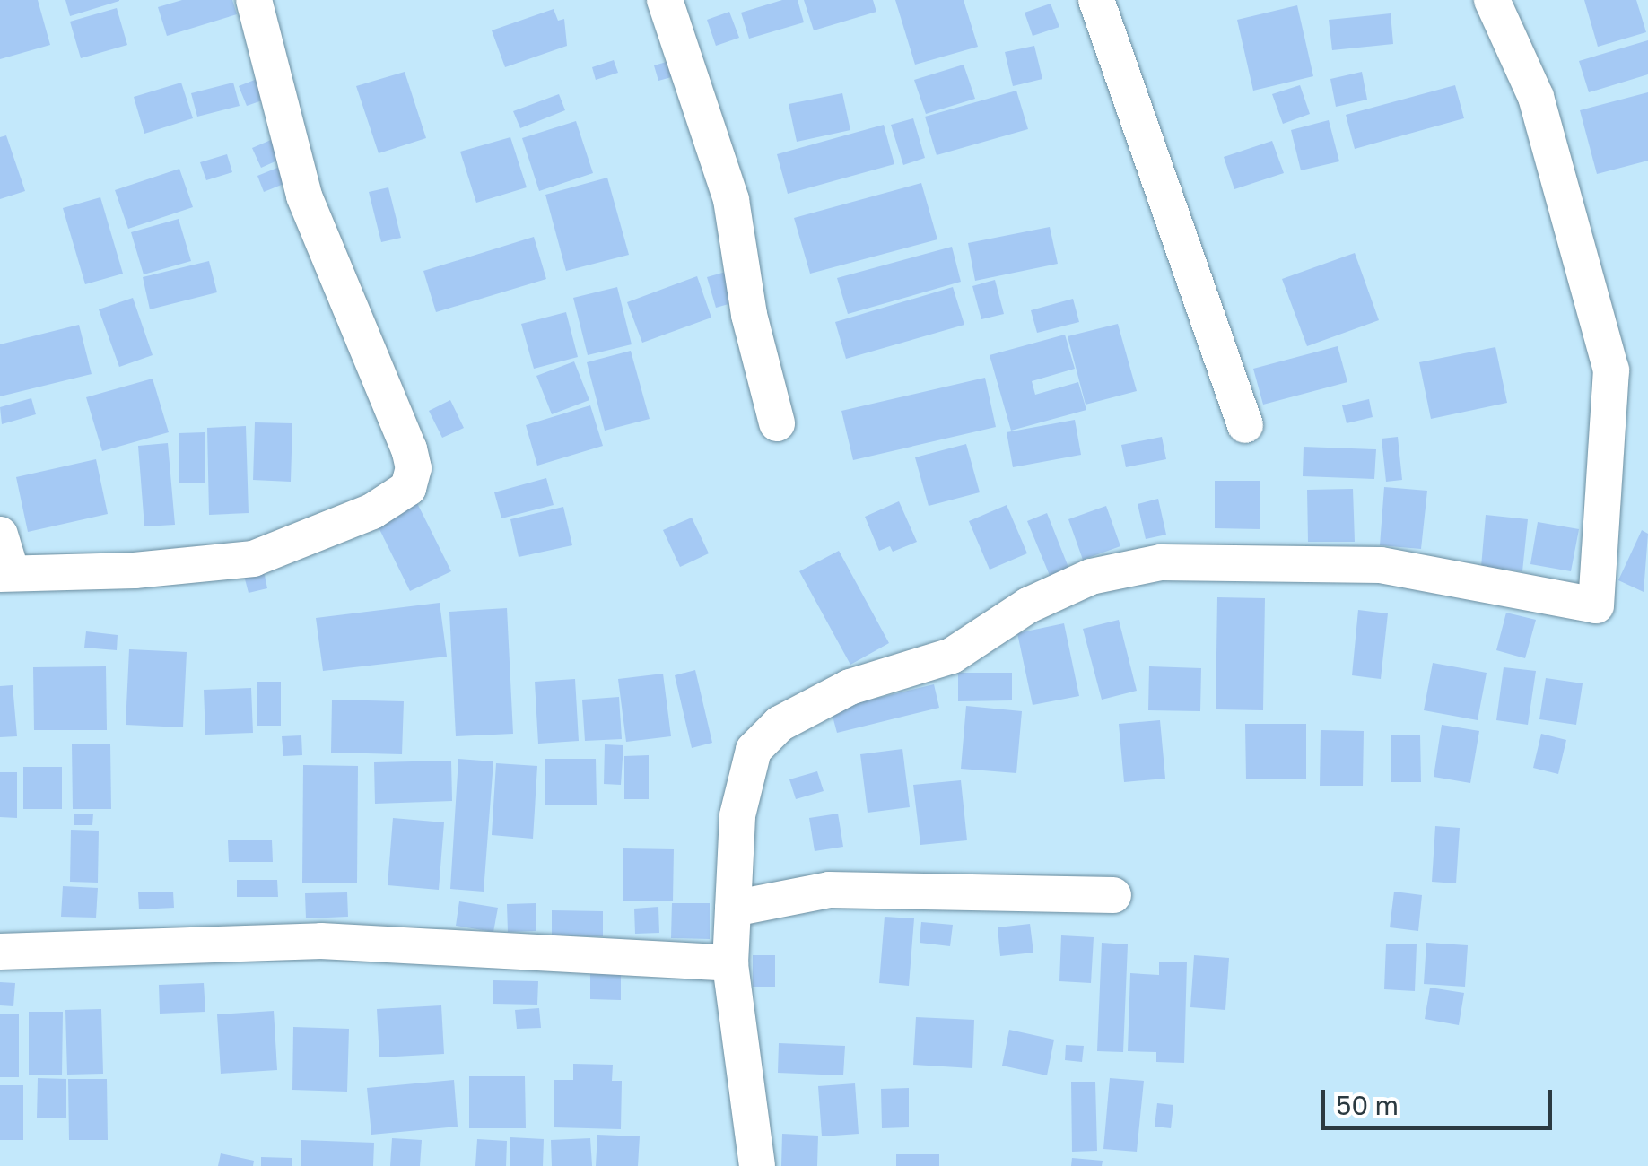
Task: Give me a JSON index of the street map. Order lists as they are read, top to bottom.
{
  "scale_bar": "50 m"
}
